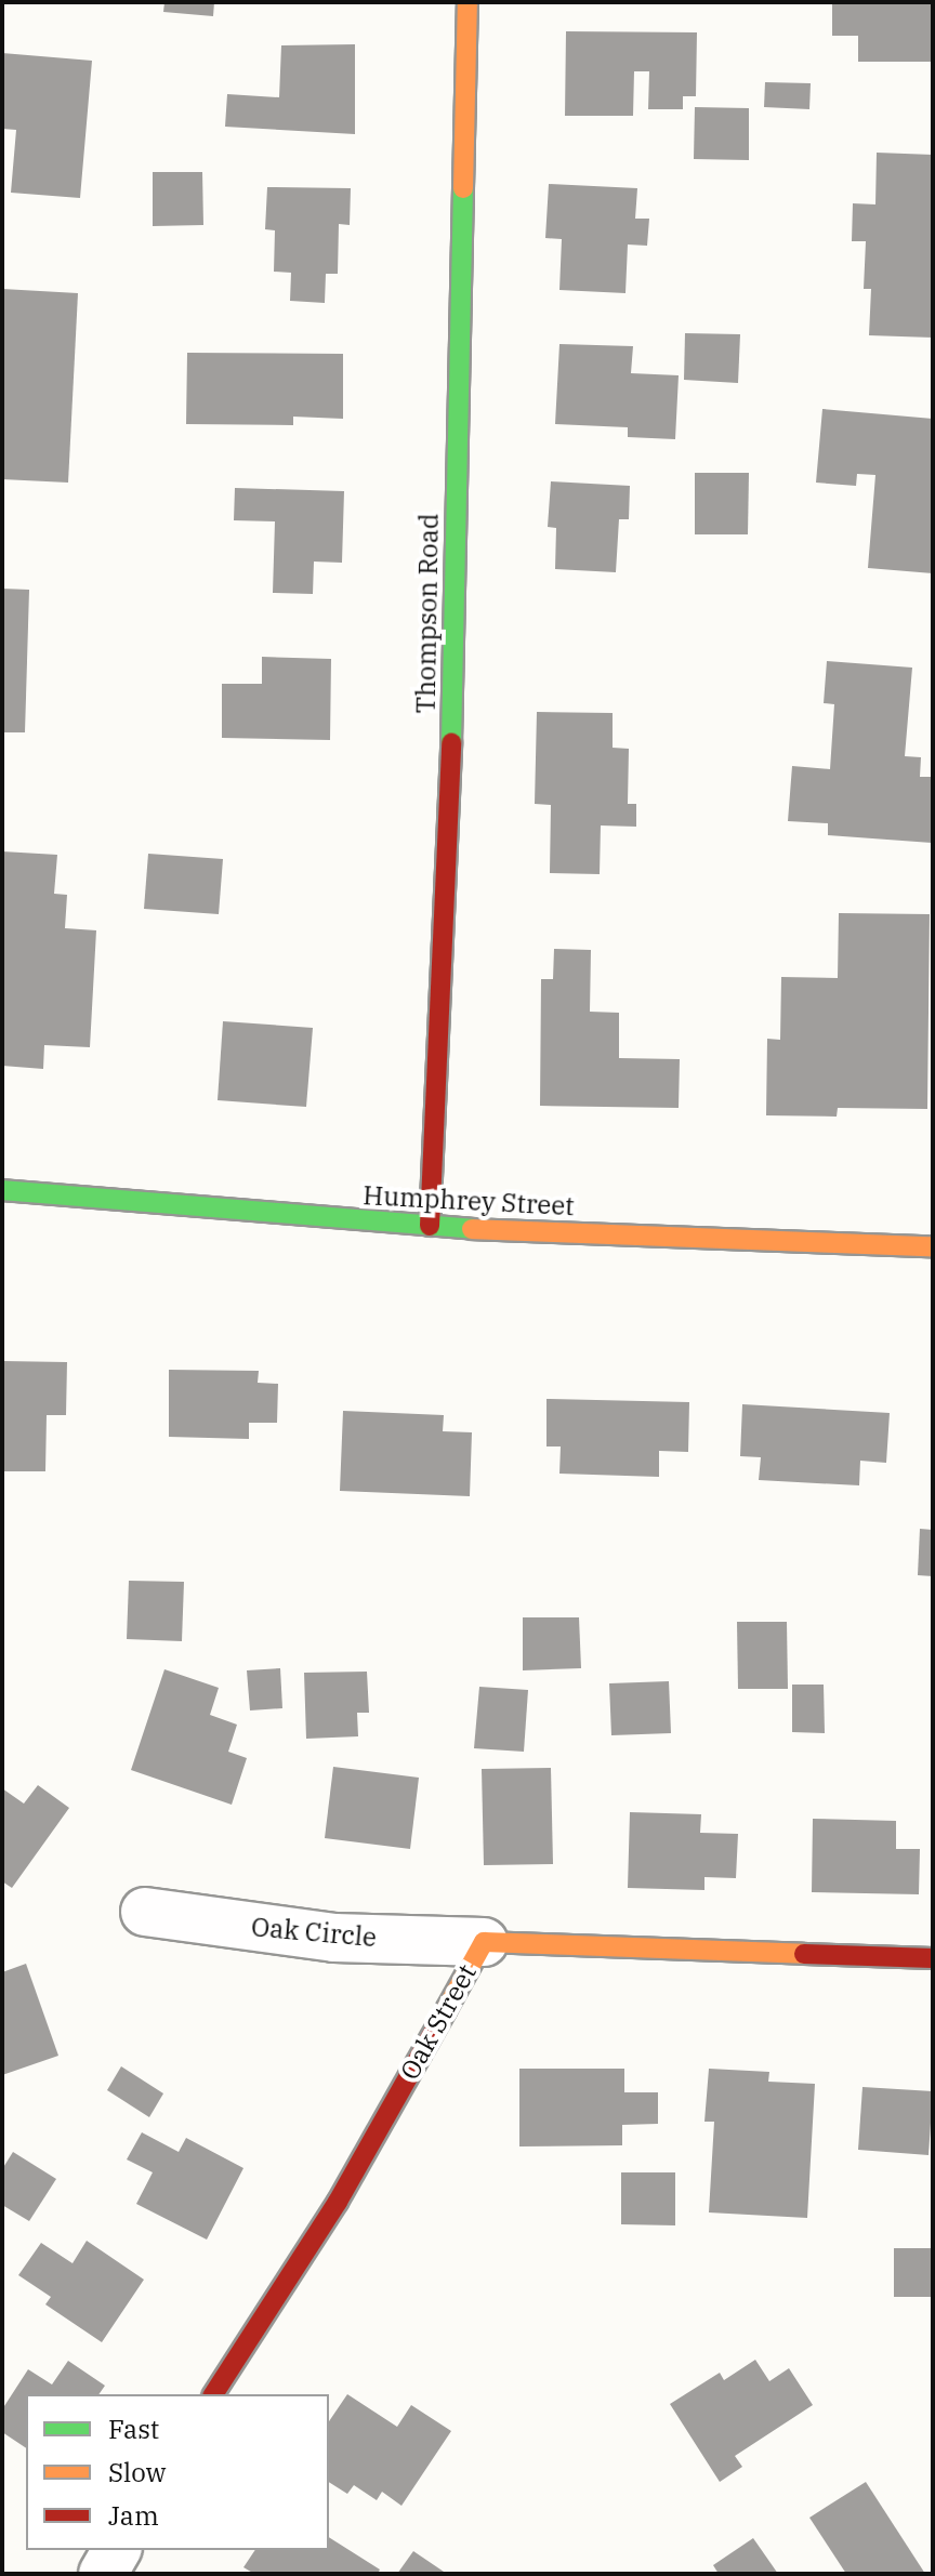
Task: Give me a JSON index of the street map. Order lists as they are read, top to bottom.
{
  "streets": {
    "street": [
      "Thompson Road",
      "Humphrey Street",
      "Oak Circle",
      "Oak Street"
    ]
  },
  "crossings": [
    ["Thompson Road", "Humphrey Street"],
    ["Oak Circle", "Oak Street"]
  ],
  "legend": ["Fast", "Slow", "Jam"]
}
